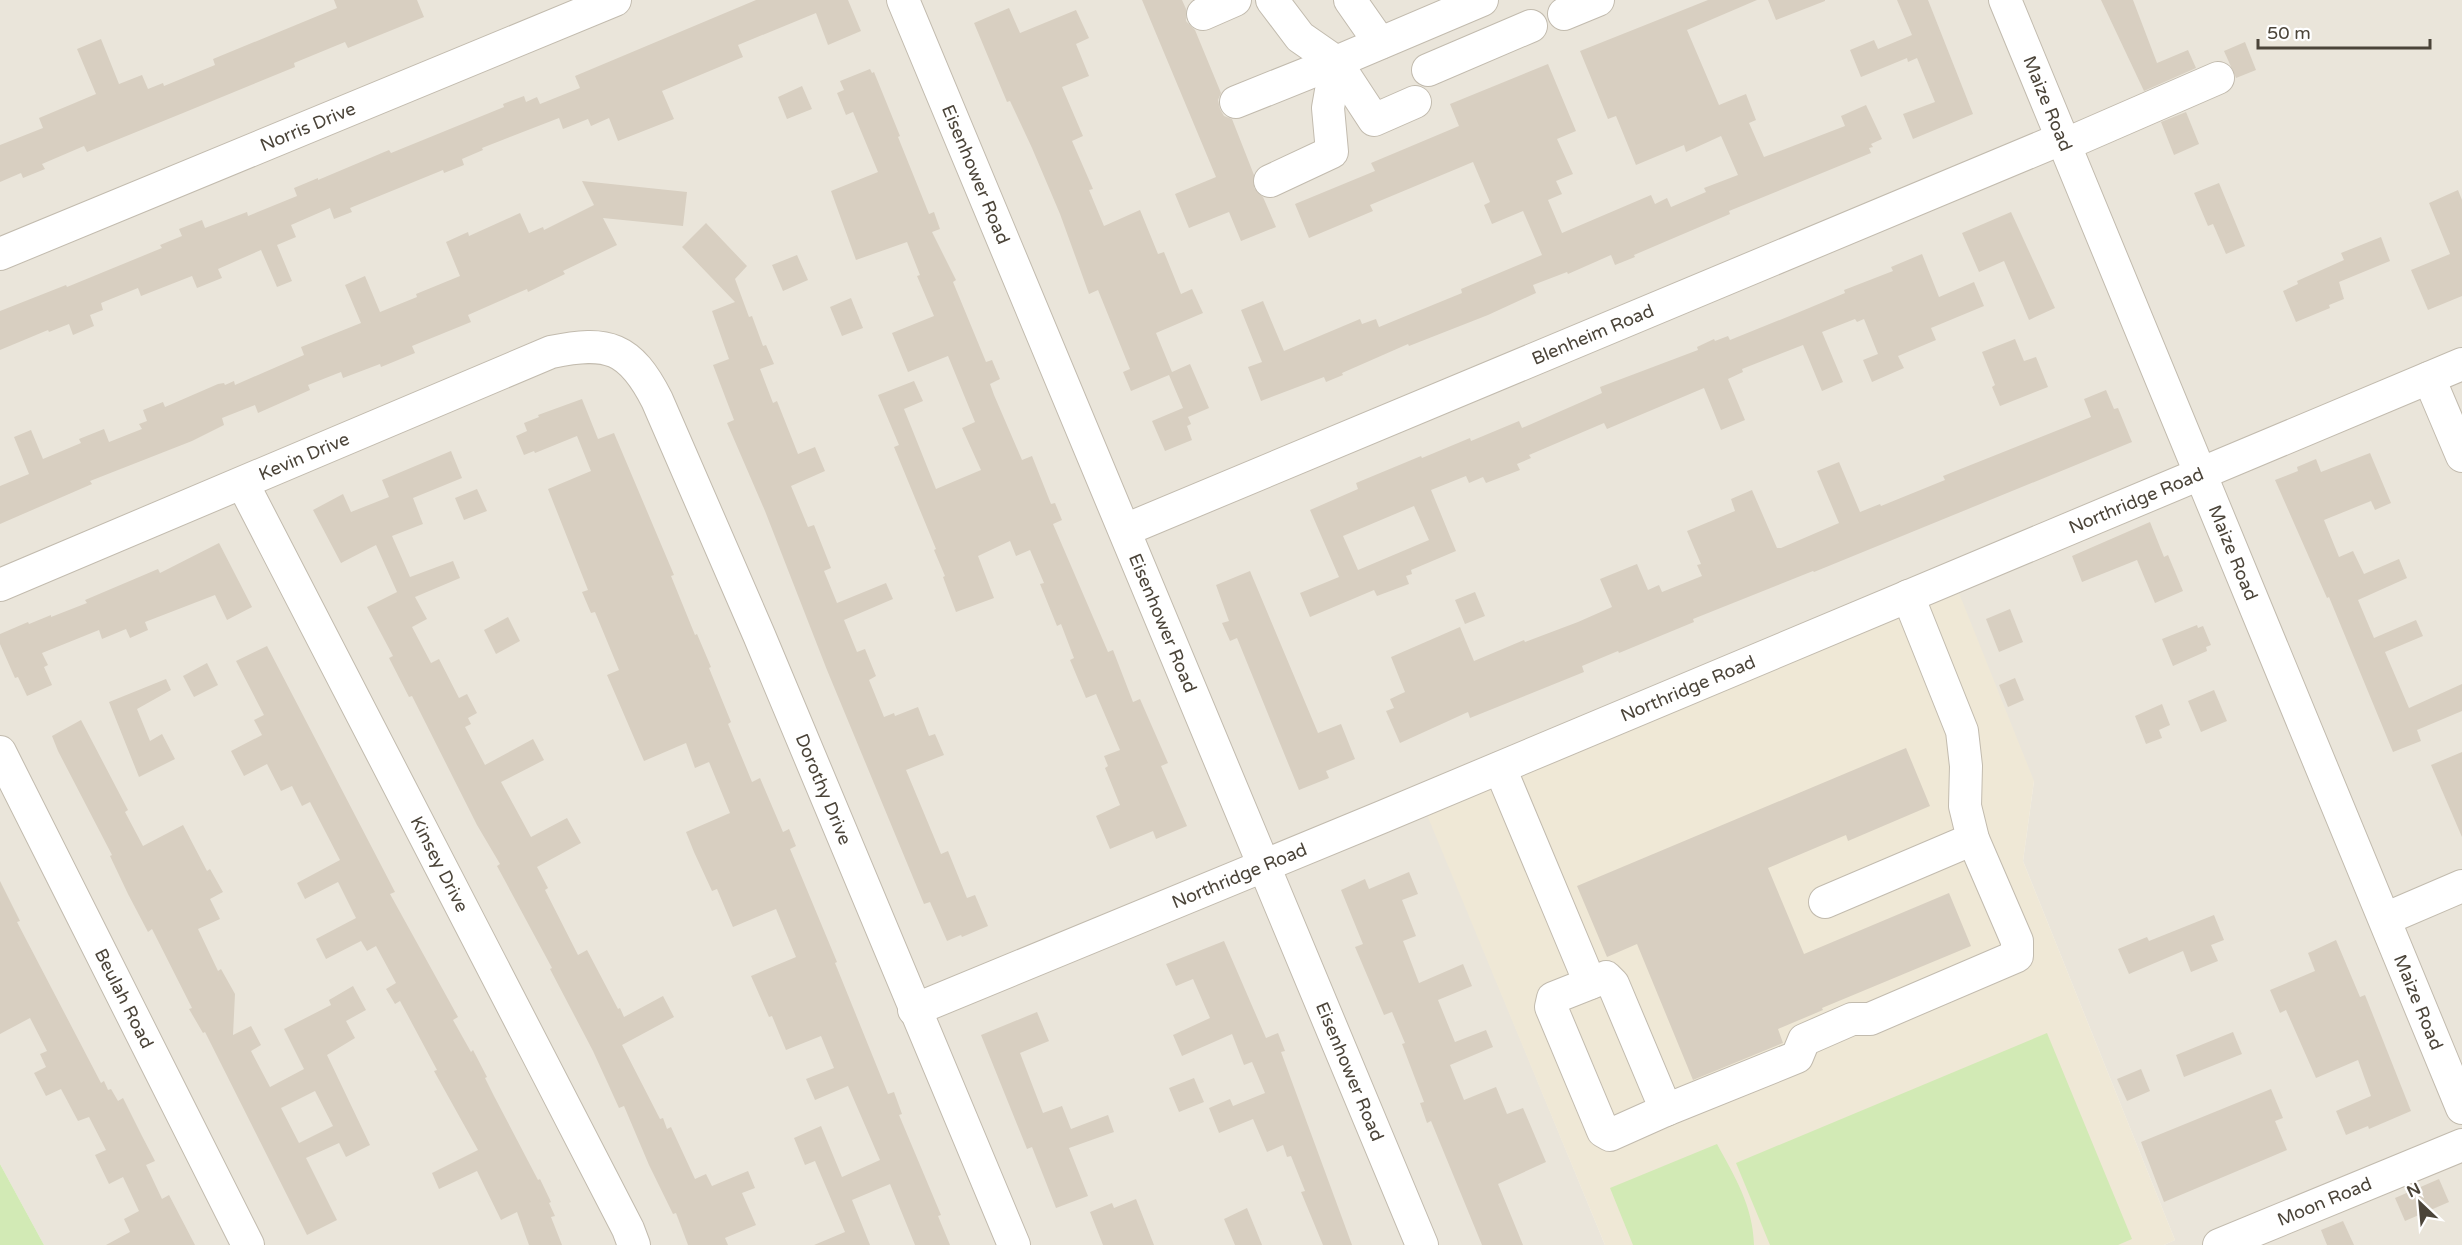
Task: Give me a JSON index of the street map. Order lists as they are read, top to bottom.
{
  "streets": {
    "street": [
      "Maize Road",
      "Norris Drive",
      "Eisenhower Road",
      "Blenheim Road",
      "Kevin Drive",
      "Northridge Road",
      "Dorothy Drive",
      "Kinsey Drive",
      "Beulah Road",
      "Moon Road"
    ]
  },
  "crossings": [
    ["Maize Road", "Blenheim Road"],
    ["Maize Road", "Northridge Road"],
    ["Eisenhower Road", "Blenheim Road"],
    ["Eisenhower Road", "Northridge Road"],
    ["Kevin Drive", "Dorothy Drive"],
    ["Kevin Drive", "Kinsey Drive"],
    ["Northridge Road", "Dorothy Drive"]
  ],
  "scale_bar": "50 m",
  "north": "top left"
}
